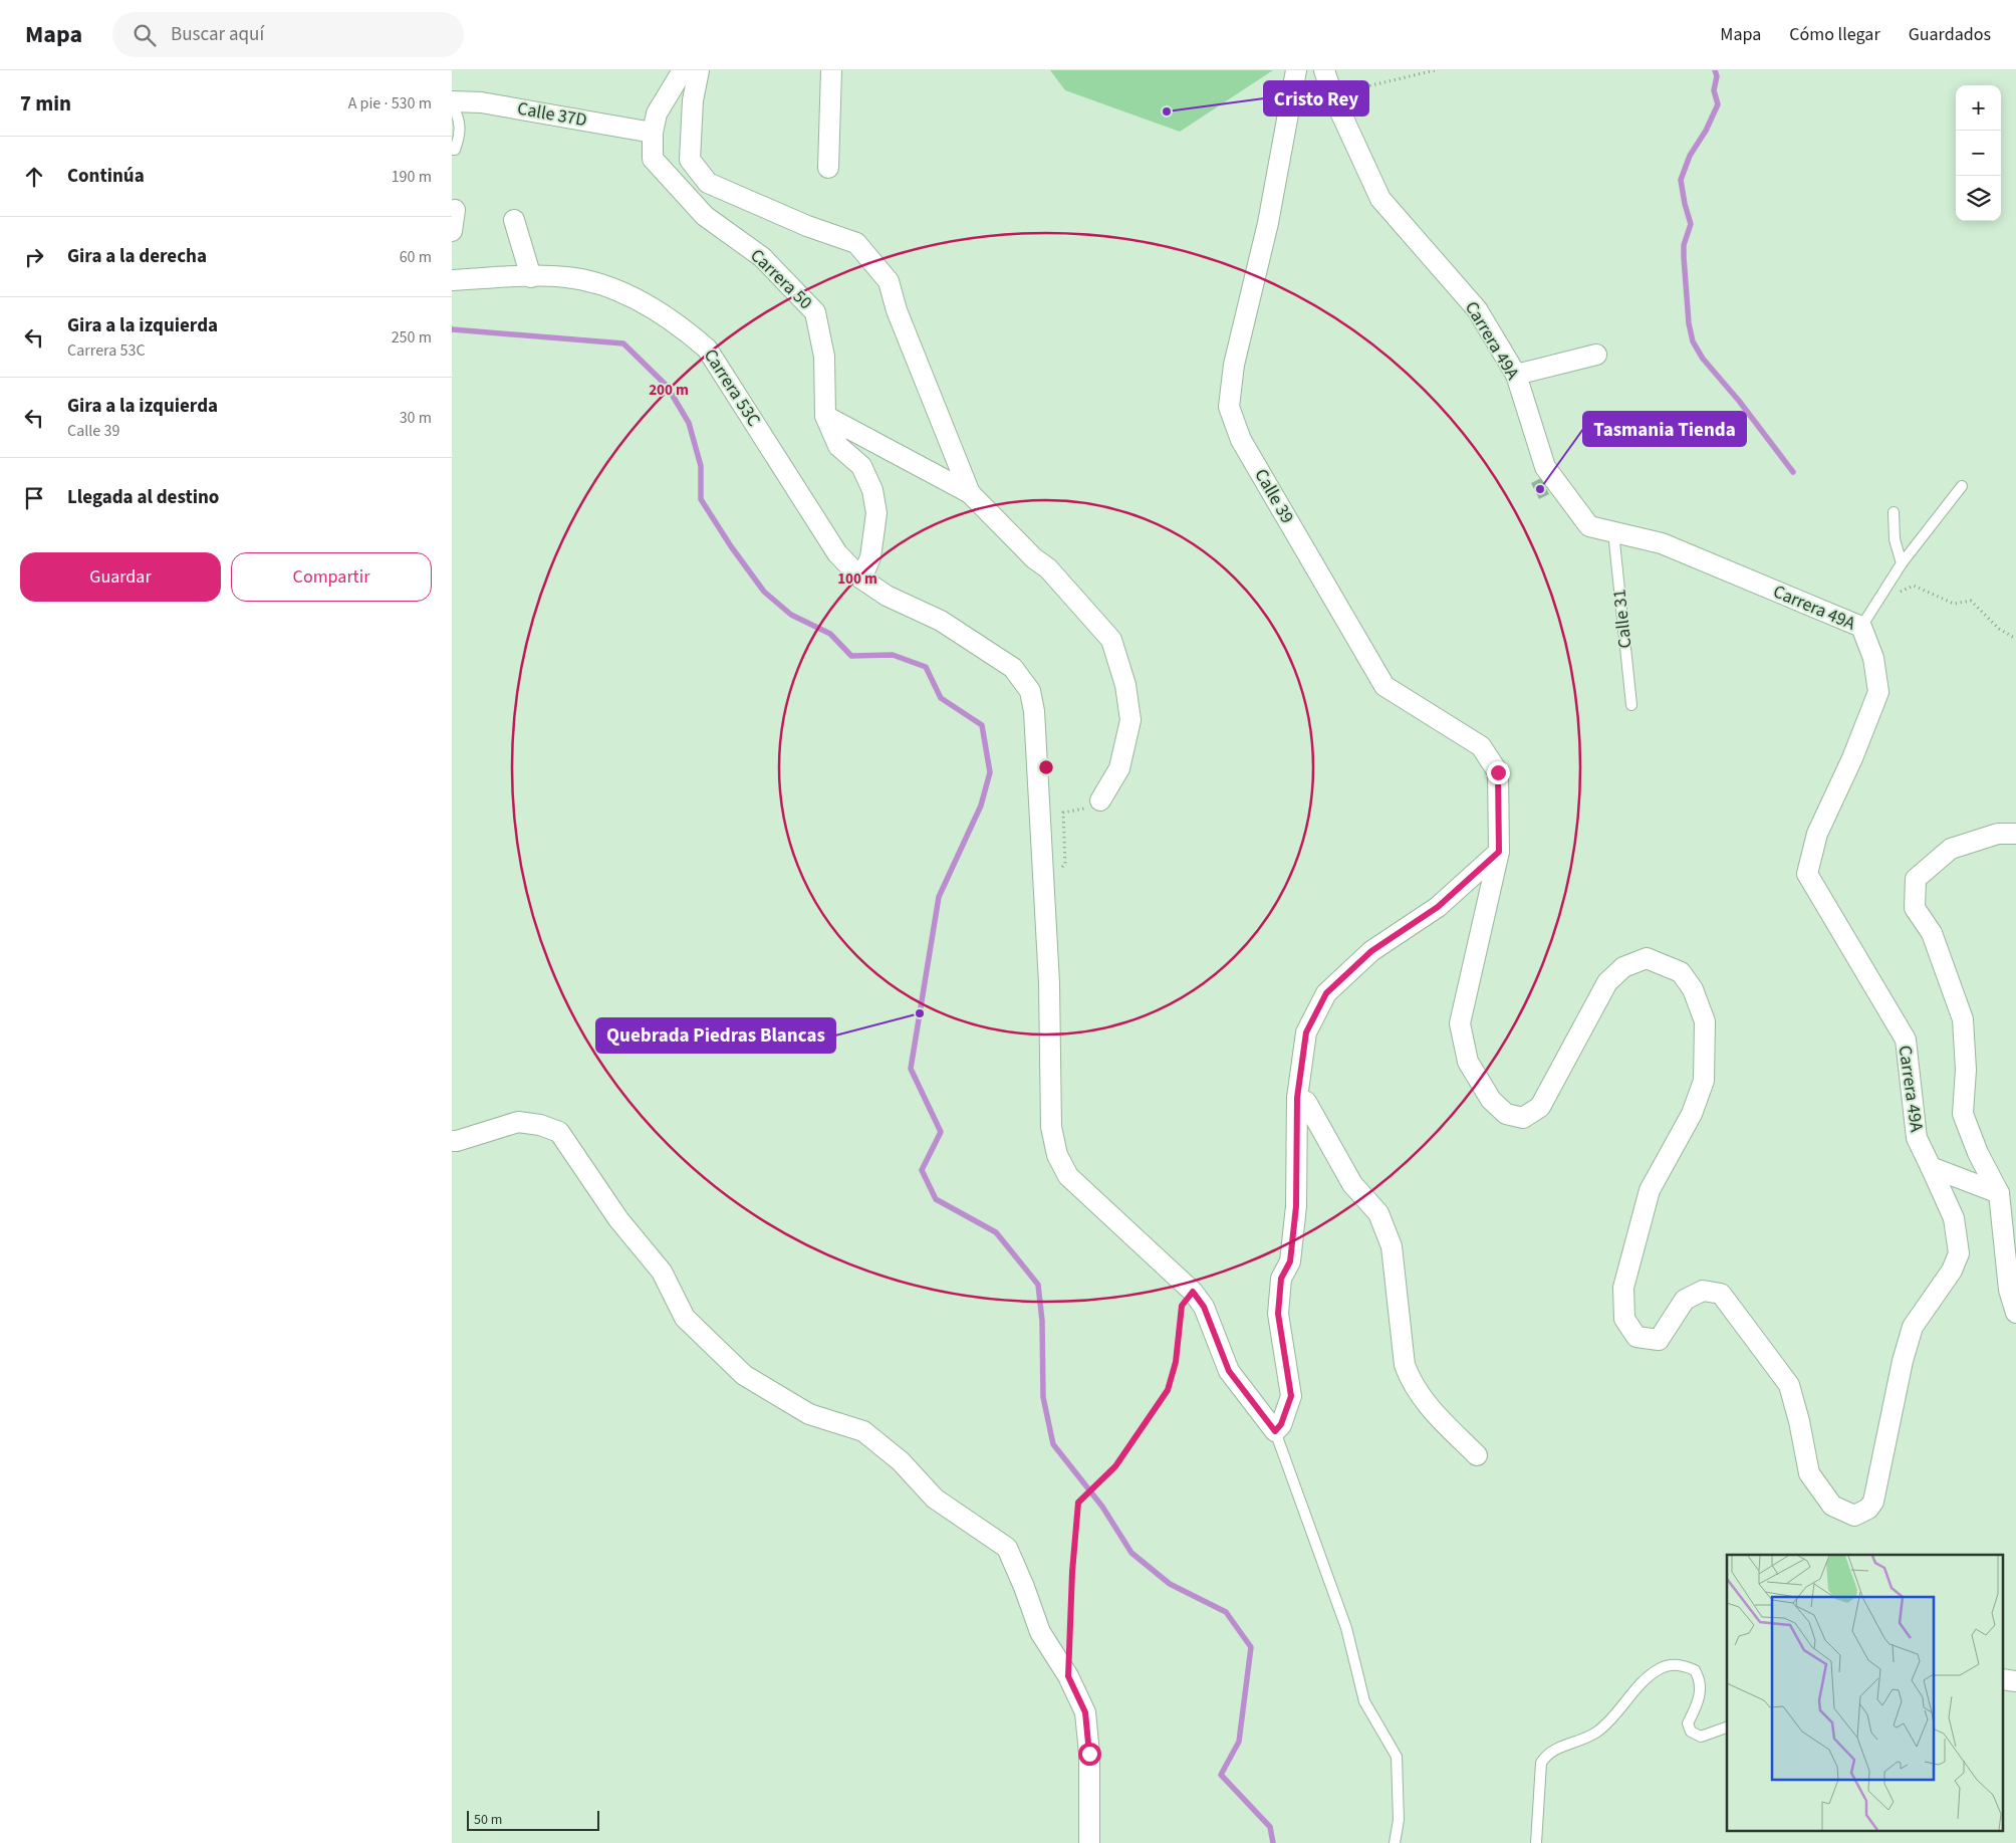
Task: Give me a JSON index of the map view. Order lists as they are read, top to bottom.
{
  "streets": {
    "street": [
      "Calle 37D",
      "Carrera 50",
      "Carrera 49A",
      "Carrera 53C",
      "Calle 39"
    ],
    "lane": ["Calle 31"]
  },
  "crossings": [
    ["Calle 37D", "Carrera 50"],
    ["Carrera 50", "Carrera 53C"],
    ["Carrera 49A", "Calle 39"],
    ["Carrera 49A", "Calle 31"]
  ],
  "places": ["Cristo Rey", "Tasmania Tienda", "Quebrada Piedras Blancas"],
  "scale_bar": "50 m",
  "page": {
    "header": "Mapa",
    "search": "Buscar aquí",
    "nav": ["Mapa", "Cómo llegar", "Guardados"],
    "heading": ["7 min", "A pie · 530 m"],
    "map_buttons": ["+", "−"],
    "list": [
      ["Continúa", "190 m"],
      ["Gira a la derecha", "60 m"],
      ["Gira a la izquierda", "Carrera 53C", "250 m"],
      ["Gira a la izquierda", "Calle 39", "30 m"],
      "Llegada al destino"
    ],
    "buttons": ["Guardar", "Compartir"],
    "scale": "50 m"
  },
  "rings": ["200 m", "100 m"]
}
